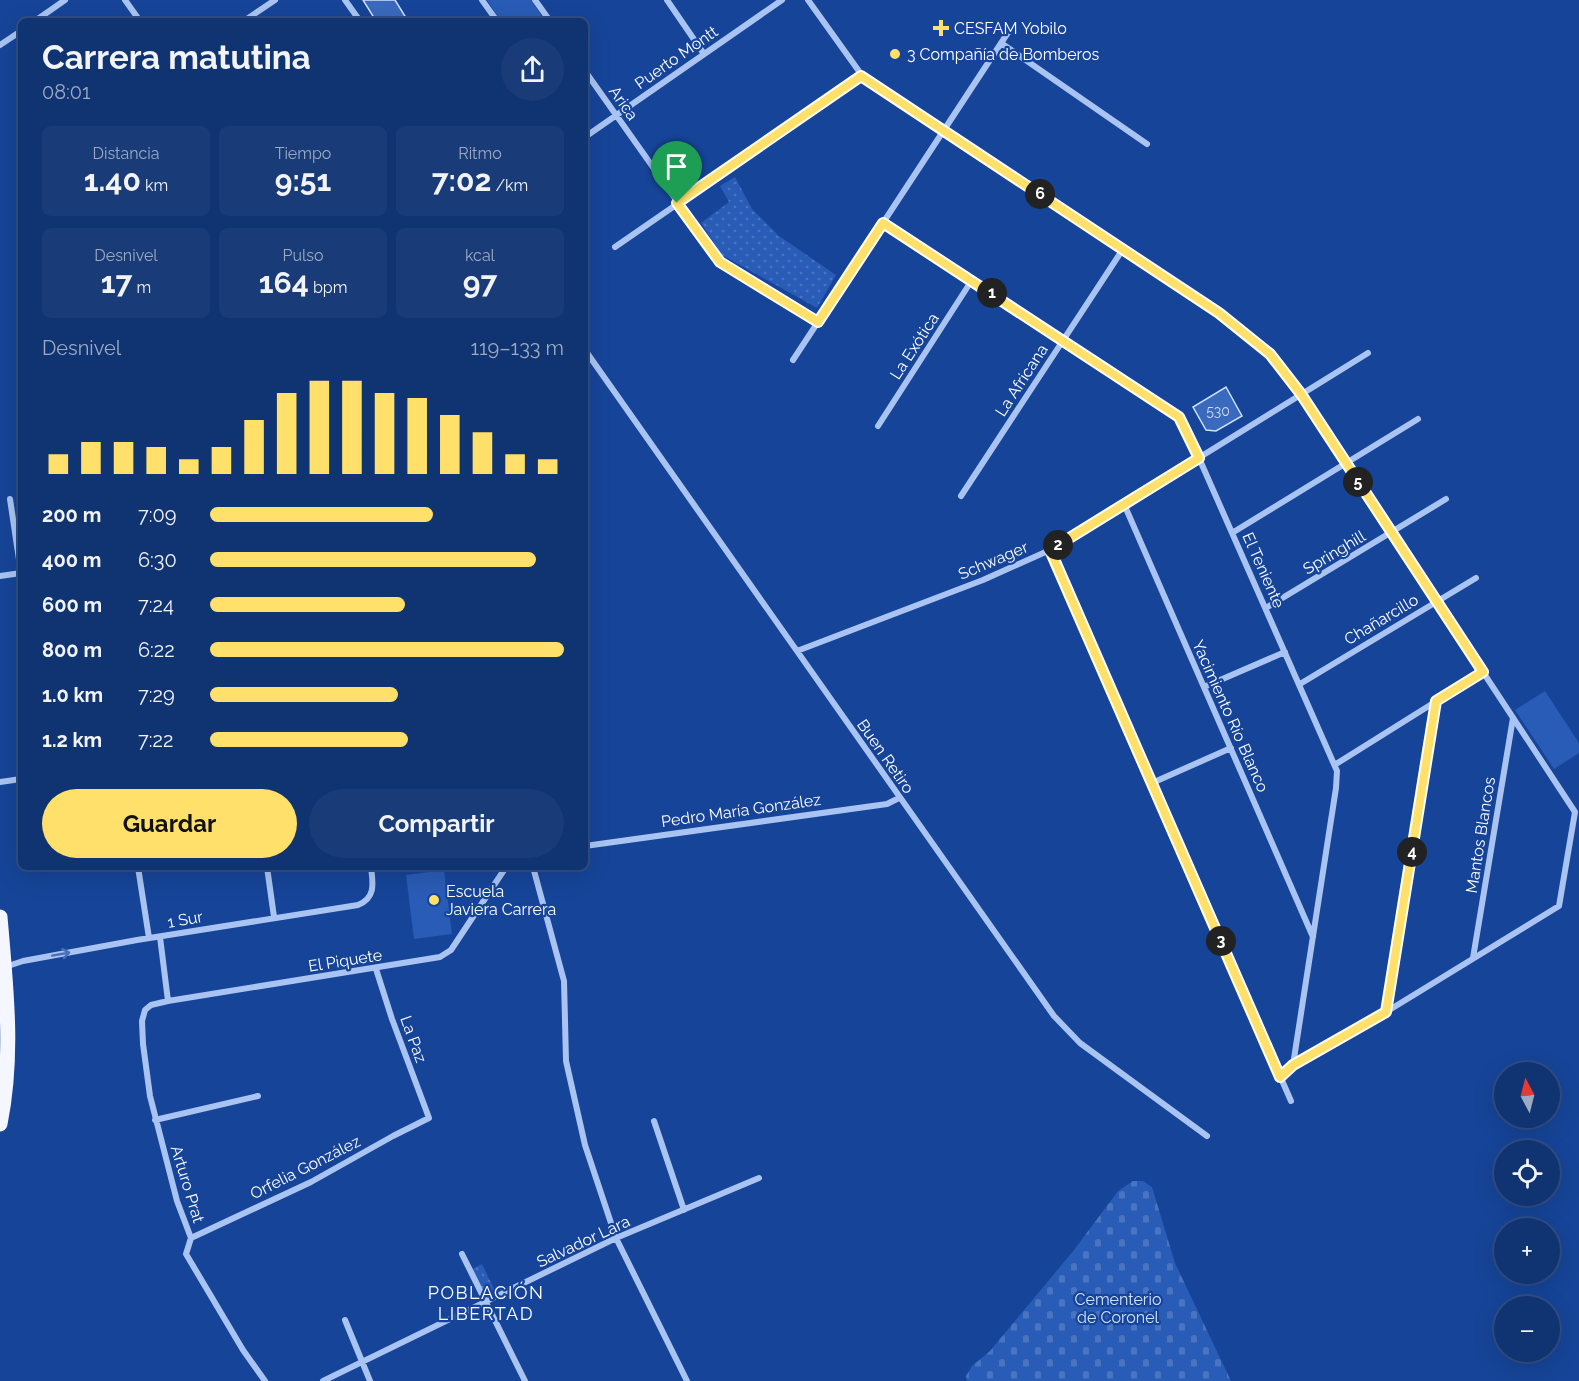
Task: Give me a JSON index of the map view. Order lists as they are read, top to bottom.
{
  "streets": {
    "street": [
      "Puerto Montt",
      "Arica",
      "La Exótica",
      "La Africana",
      "Springhill",
      "Schwager",
      "El Teniente",
      "Chañarcillo",
      "Yacimiento Río Blanco",
      "Buen Retiro",
      "Pedro María González",
      "Mantos Blancos",
      "1 Sur",
      "El Piquete",
      "La Paz",
      "Orfelia González",
      "Arturo Prat",
      "Salvador Lara"
    ]
  },
  "crossings": [
    ["Puerto Montt", "Arica"],
    ["La Exótica", "El Teniente"],
    ["La Africana", "El Teniente"],
    ["Springhill", "El Teniente"],
    ["Schwager", "El Teniente"],
    ["Schwager", "Yacimiento Río Blanco"],
    ["Schwager", "Buen Retiro"],
    ["El Teniente", "Chañarcillo"],
    ["El Teniente", "Yacimiento Río Blanco"],
    ["Buen Retiro", "Pedro María González"],
    ["El Piquete", "La Paz"],
    ["El Piquete", "Arturo Prat"],
    ["La Paz", "Orfelia González"],
    ["Orfelia González", "Arturo Prat"]
  ],
  "one_way": ["1 Sur"],
  "districts": ["POBLACIÓN LIBERTAD"],
  "parks": ["Cementerio de Coronel"],
  "places": {
    "health": ["CESFAM Yobilo"],
    "other": ["3 Compañía de Bomberos", "Escuela Javiera Carrera"]
  },
  "house_numbers": ["530"],
  "north": "top",
  "page": {
    "heading": ["Carrera matutina", "08:01"],
    "stats": [
      ["Distancia", "1.40 km"],
      ["Tiempo", "9:51"],
      ["Ritmo", "7:02 /km"],
      ["Desnivel", "17 m"],
      ["Pulso", "164 bpm"],
      ["kcal", "97"]
    ],
    "pins": [
      "6",
      "1",
      "5",
      "2",
      "4",
      "3"
    ],
    "chart": ["Desnivel", "119–133 m"],
    "list": [
      {
        "name": "200 m",
        "note": "7:09"
      },
      {
        "name": "400 m",
        "note": "6:30"
      },
      {
        "name": "600 m",
        "note": "7:24"
      },
      {
        "name": "800 m",
        "note": "6:22"
      },
      {
        "name": "1.0 km",
        "note": "7:29"
      },
      {
        "name": "1.2 km",
        "note": "7:22"
      }
    ],
    "buttons": ["Guardar", "Compartir"],
    "map_buttons": ["+", "−"]
  }
}
